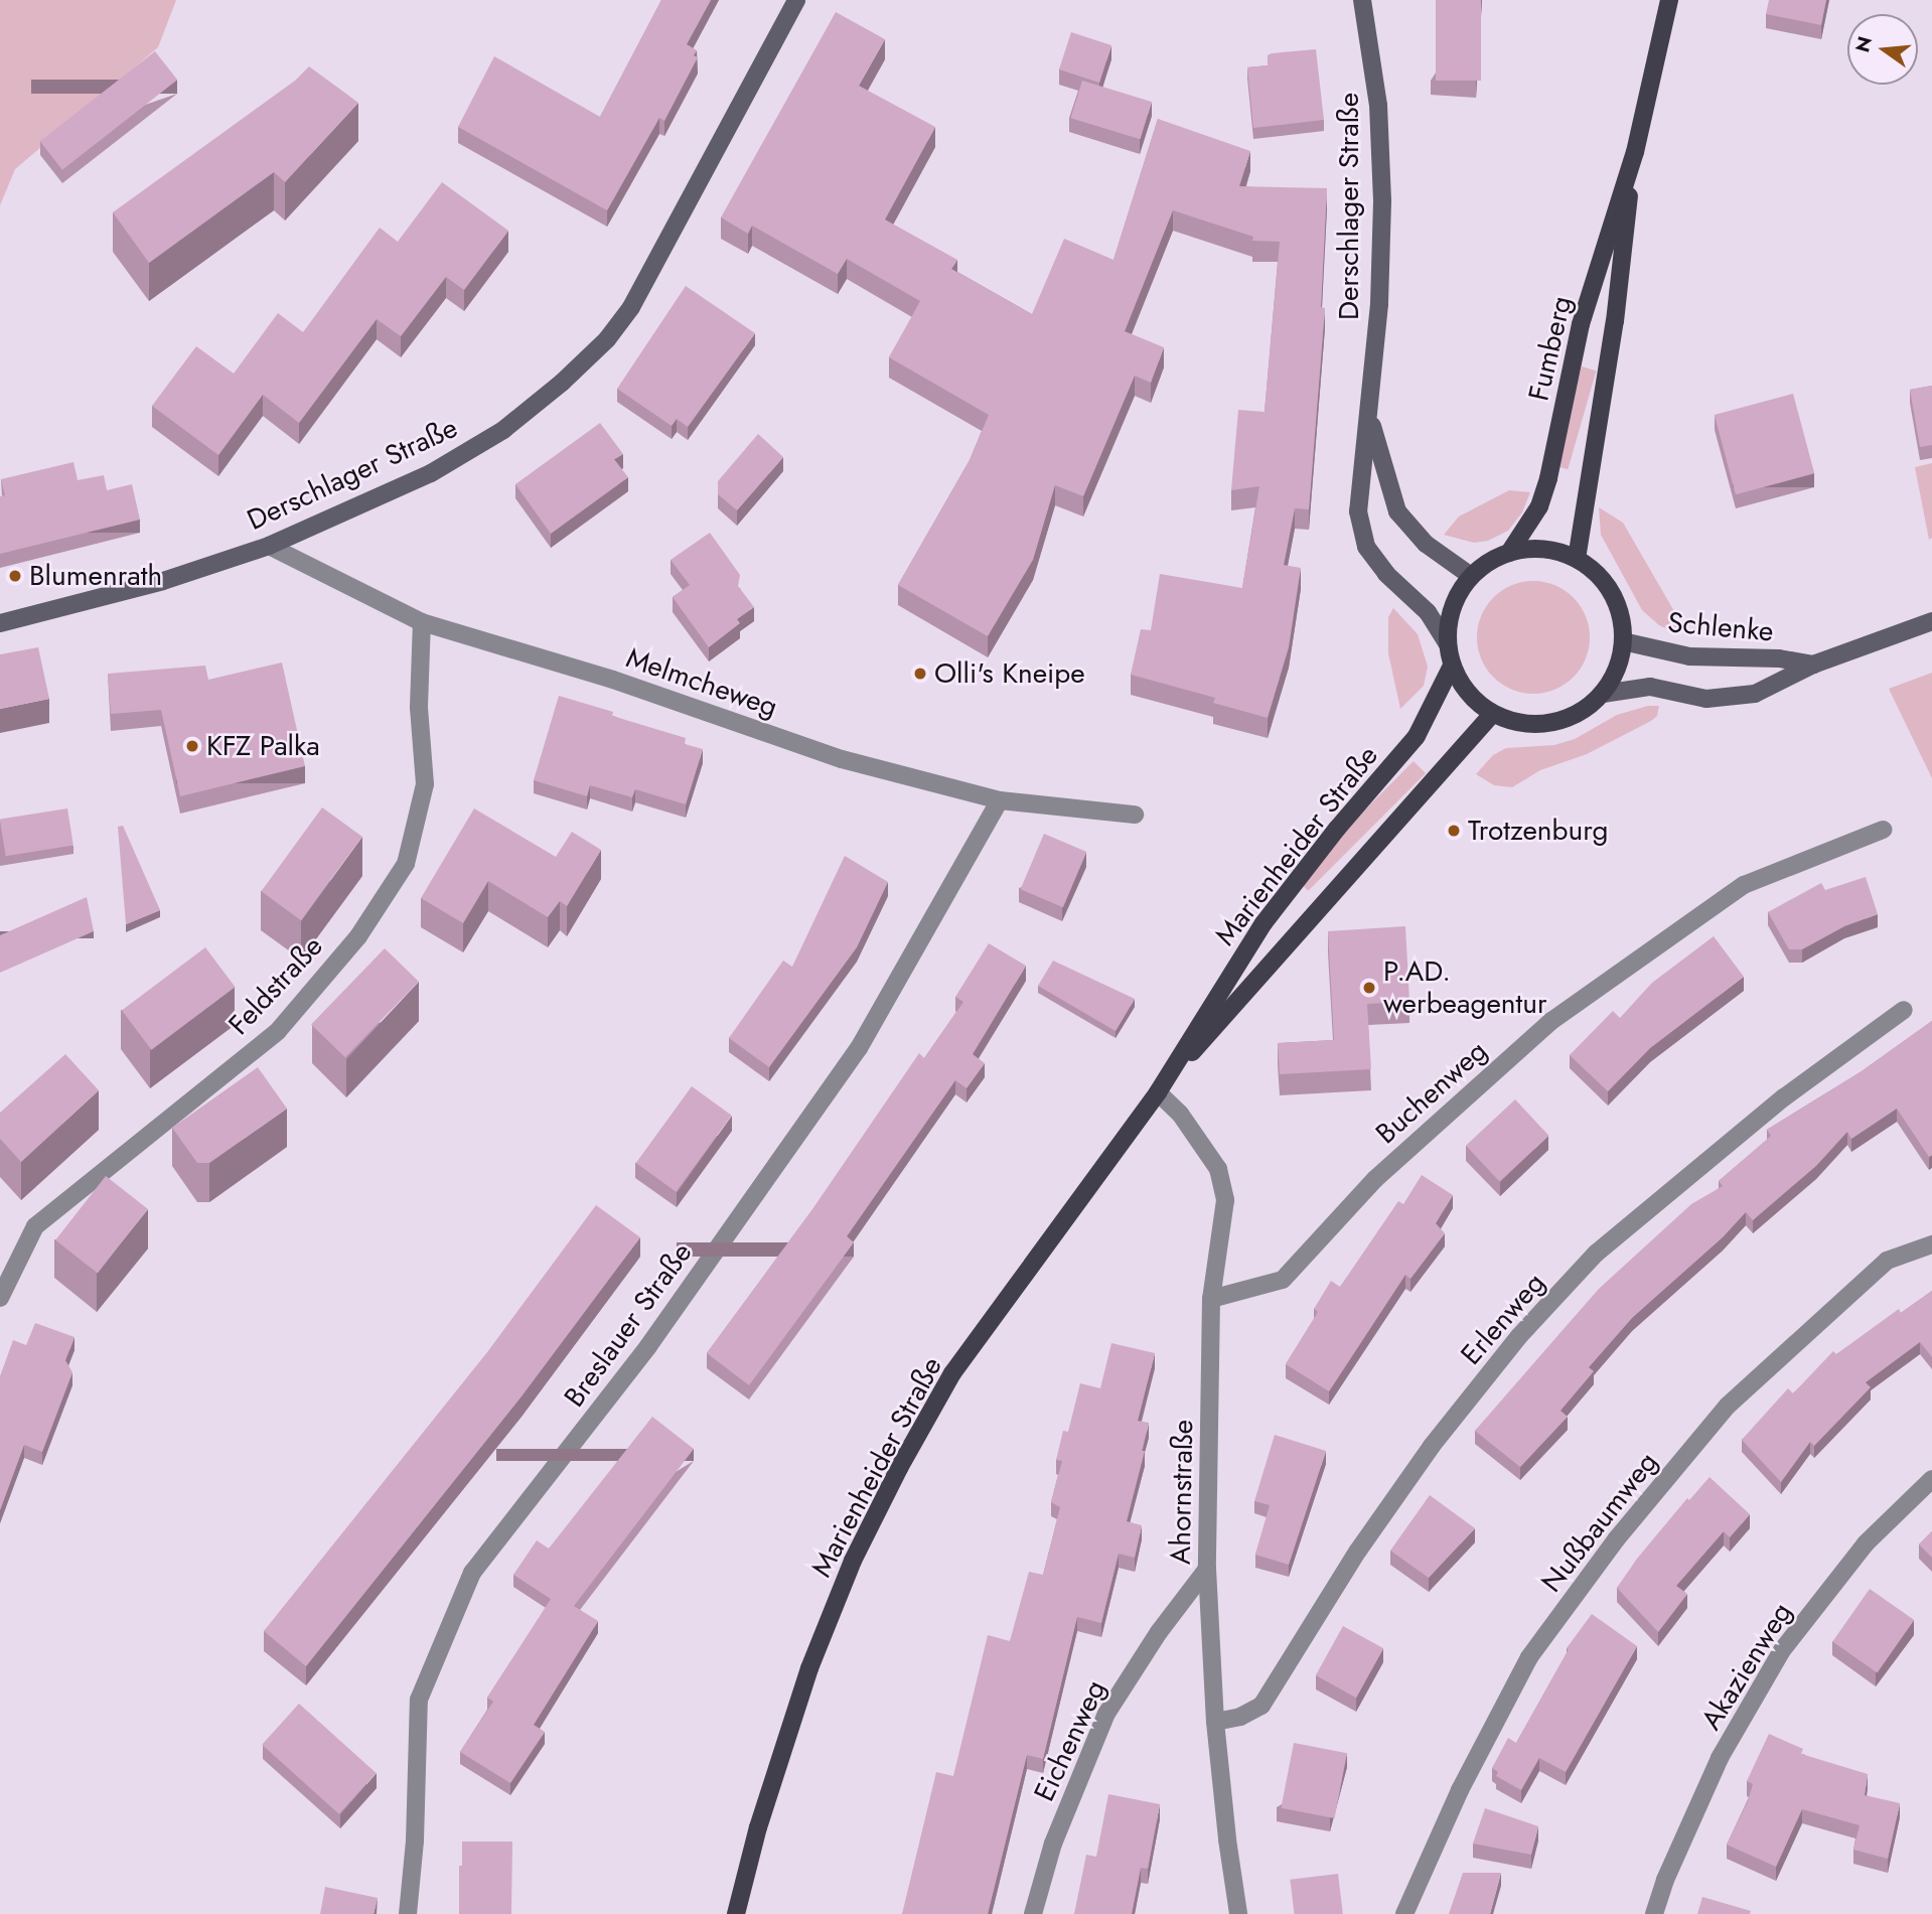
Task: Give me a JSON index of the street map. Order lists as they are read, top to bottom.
{
  "streets": {
    "main road": [
      "Derschlager Straße",
      "Fumberg",
      "Schlenke",
      "Marienheider Straße"
    ],
    "street": [
      "Melmcheweg",
      "Feldstraße",
      "Buchenweg",
      "Erlenweg",
      "Breslauer Straße",
      "Ahornstraße",
      "Nußbaumweg",
      "Akazienweg",
      "Eichenweg"
    ]
  },
  "crossings": [
    ["Derschlager Straße", "Fumberg"],
    ["Derschlager Straße", "Schlenke"],
    ["Derschlager Straße", "Melmcheweg"],
    ["Derschlager Straße", "Marienheider Straße"],
    ["Fumberg", "Schlenke"],
    ["Fumberg", "Marienheider Straße"],
    ["Schlenke", "Marienheider Straße"],
    ["Melmcheweg", "Feldstraße"],
    ["Melmcheweg", "Breslauer Straße"],
    ["Marienheider Straße", "Ahornstraße"],
    ["Buchenweg", "Ahornstraße"],
    ["Erlenweg", "Ahornstraße"],
    ["Ahornstraße", "Eichenweg"]
  ],
  "places": [
    "Blumenrath",
    "Olli's Kneipe",
    "KFZ Palka",
    "Trotzenburg",
    "P.AD. werbeagentur"
  ],
  "north": "left"
}
